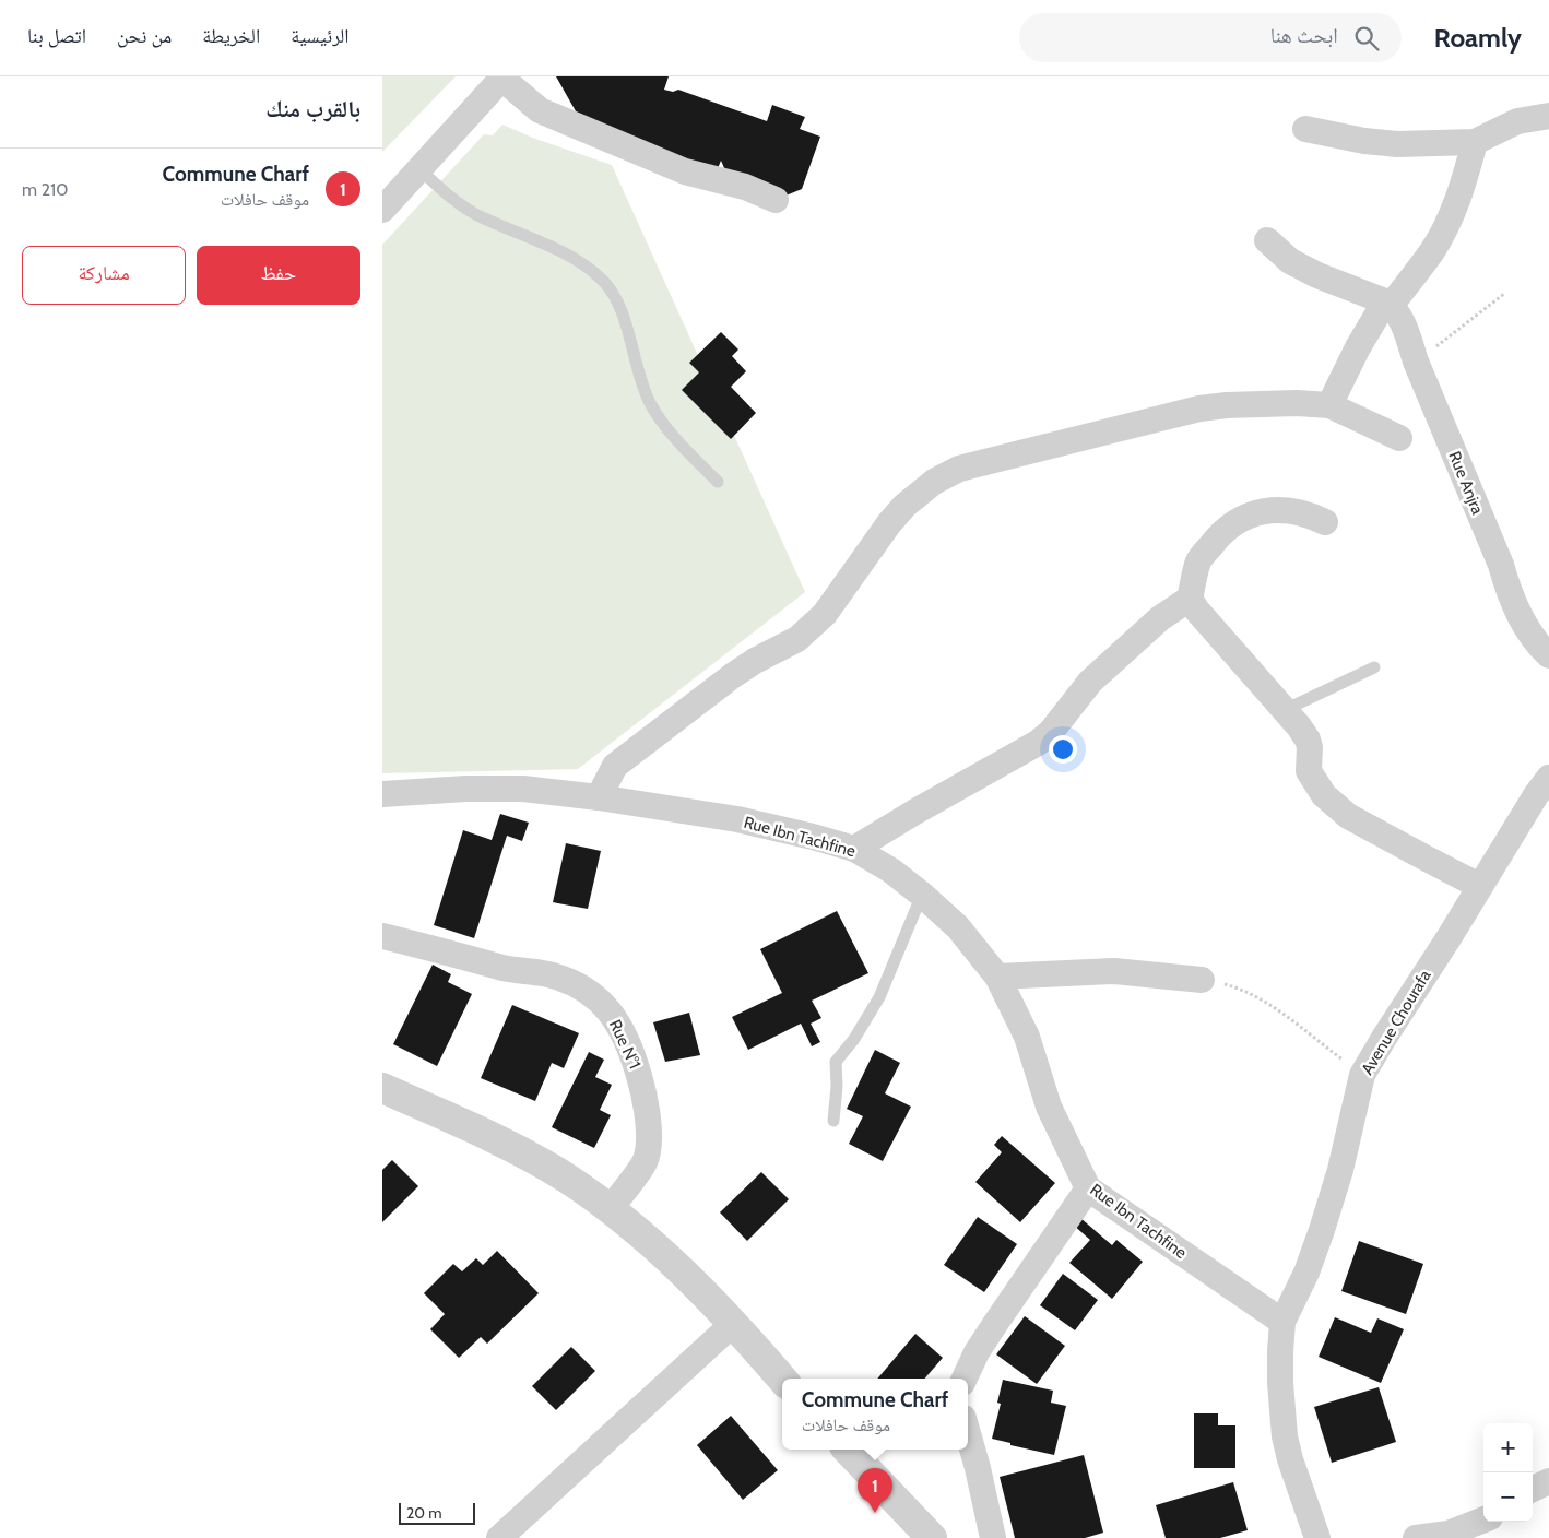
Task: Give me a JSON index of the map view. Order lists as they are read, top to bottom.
{
  "streets": {
    "street": [
      "Rue Anjra",
      "Rue Ibn Tachfine",
      "Avenue Chourafa",
      "Rue N°1"
    ]
  },
  "crossings": [
    ["Rue Ibn Tachfine", "Avenue Chourafa"]
  ],
  "scale_bar": "20 m",
  "page": {
    "header": "Roamly",
    "search": "ابحث هنا",
    "nav": [
      "الرئيسية",
      "الخريطة",
      "من نحن",
      "اتصل بنا"
    ],
    "heading": "بالقرب منك",
    "list": [
      {
        "mark": "1",
        "name": "Commune Charf",
        "note": "موقف حافلات",
        "value": "210 m"
      }
    ],
    "buttons": ["حفظ", "مشاركة"],
    "popup": ["Commune Charf", "موقف حافلات"],
    "map_buttons": ["+", "−"],
    "pins": "1",
    "scale": "20 m"
  }
}
